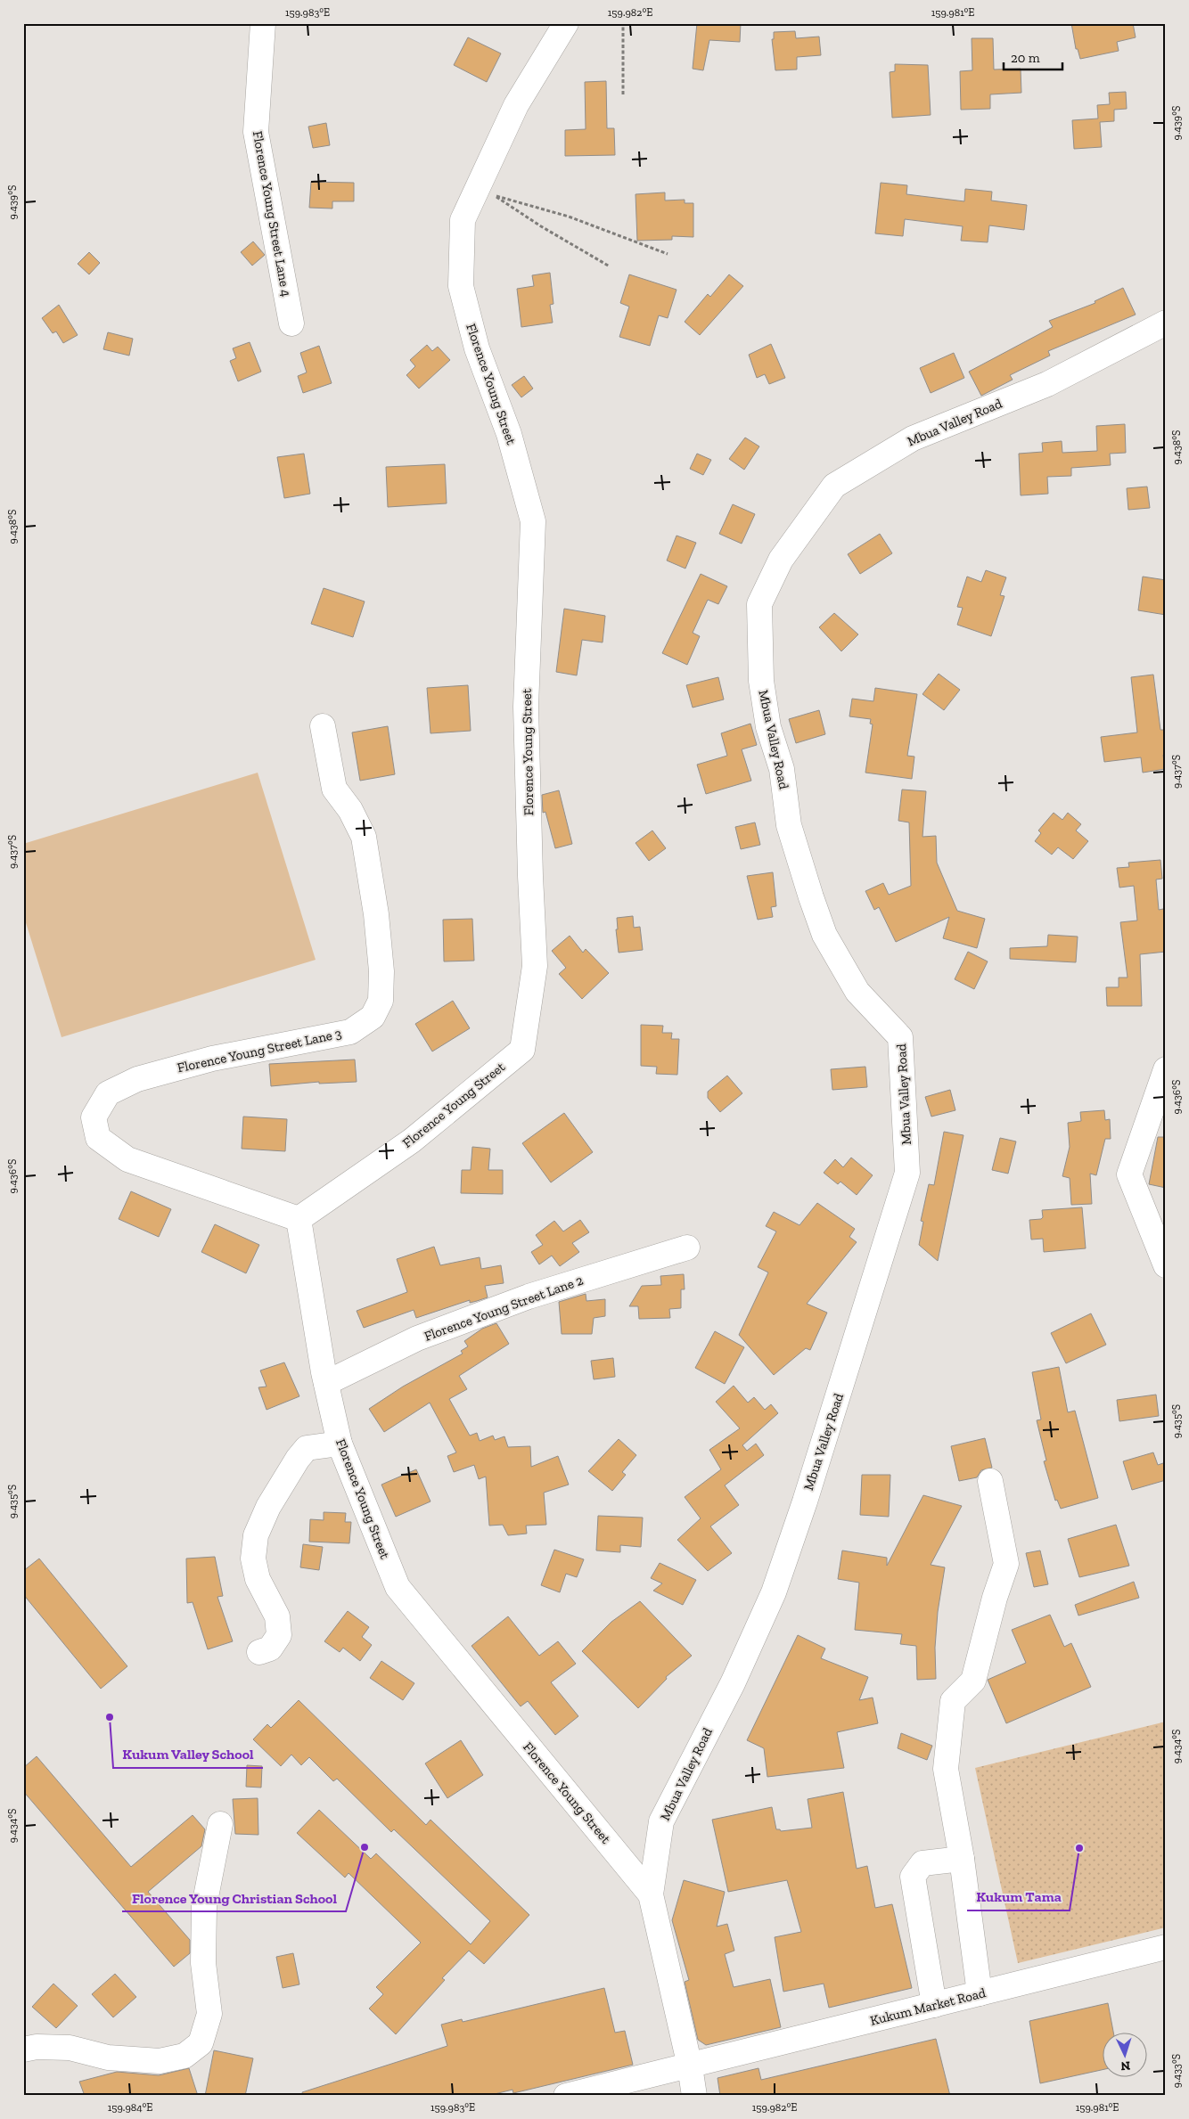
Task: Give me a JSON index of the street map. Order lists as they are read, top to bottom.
{
  "streets": {
    "street": [
      "Florence Young Street Lane 4",
      "Florence Young Street",
      "Mbua Valley Road",
      "Florence Young Street Lane 3",
      "Florence Young Street Lane 2",
      "Kukum Market Road"
    ]
  },
  "crossings": [
    ["Florence Young Street", "Mbua Valley Road"],
    ["Florence Young Street", "Florence Young Street Lane 3"],
    ["Florence Young Street", "Florence Young Street Lane 2"],
    ["Florence Young Street", "Kukum Market Road"]
  ],
  "places": ["Kukum Valley School", "Florence Young Christian School", "Kukum Tama"],
  "scale_bar": "20 m",
  "north": "bottom",
  "coordinates": [
    "159.983°E",
    "159.982°E",
    "159.981°E",
    "9.439°S",
    "9.438°S",
    "9.437°S",
    "9.436°S",
    "9.435°S",
    "9.434°S",
    "9.433°S",
    "159.984°E"
  ]
}
